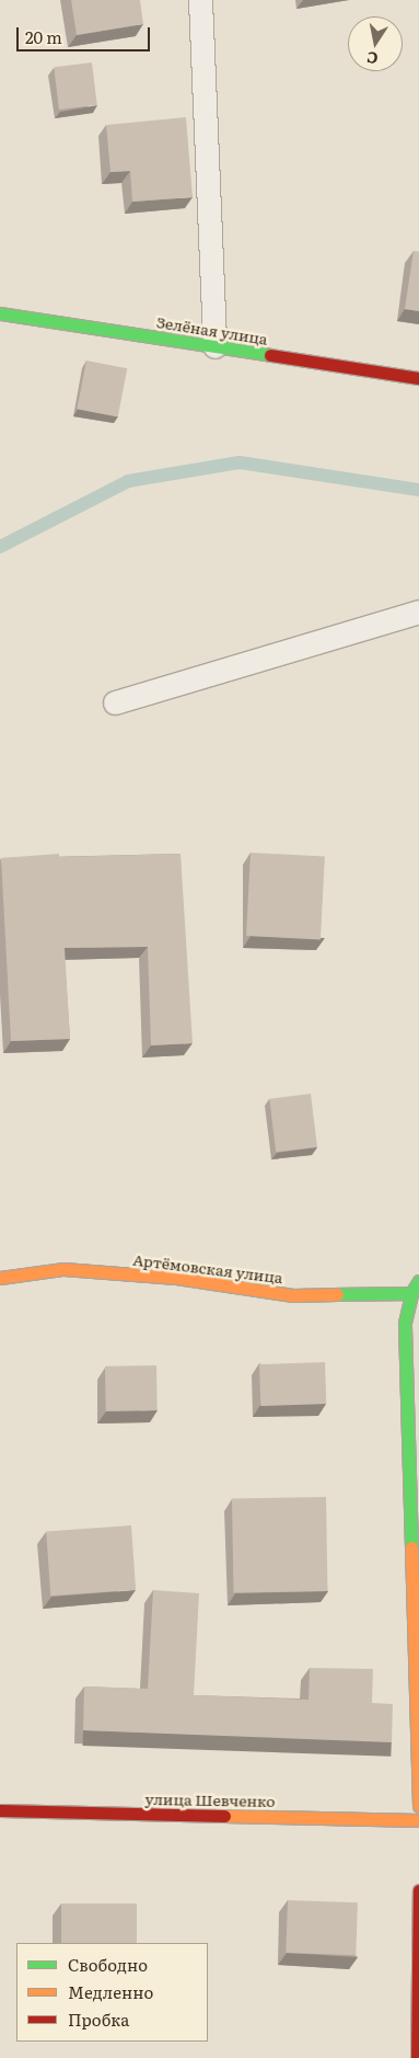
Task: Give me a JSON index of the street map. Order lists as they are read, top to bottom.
{
  "streets": {
    "street": ["Зелёная улица", "Артёмовская улица", "улица Шевченко"]
  },
  "legend": ["Свободно", "Медленно", "Пробка"],
  "scale_bar": "20 m",
  "north": "bottom"
}
